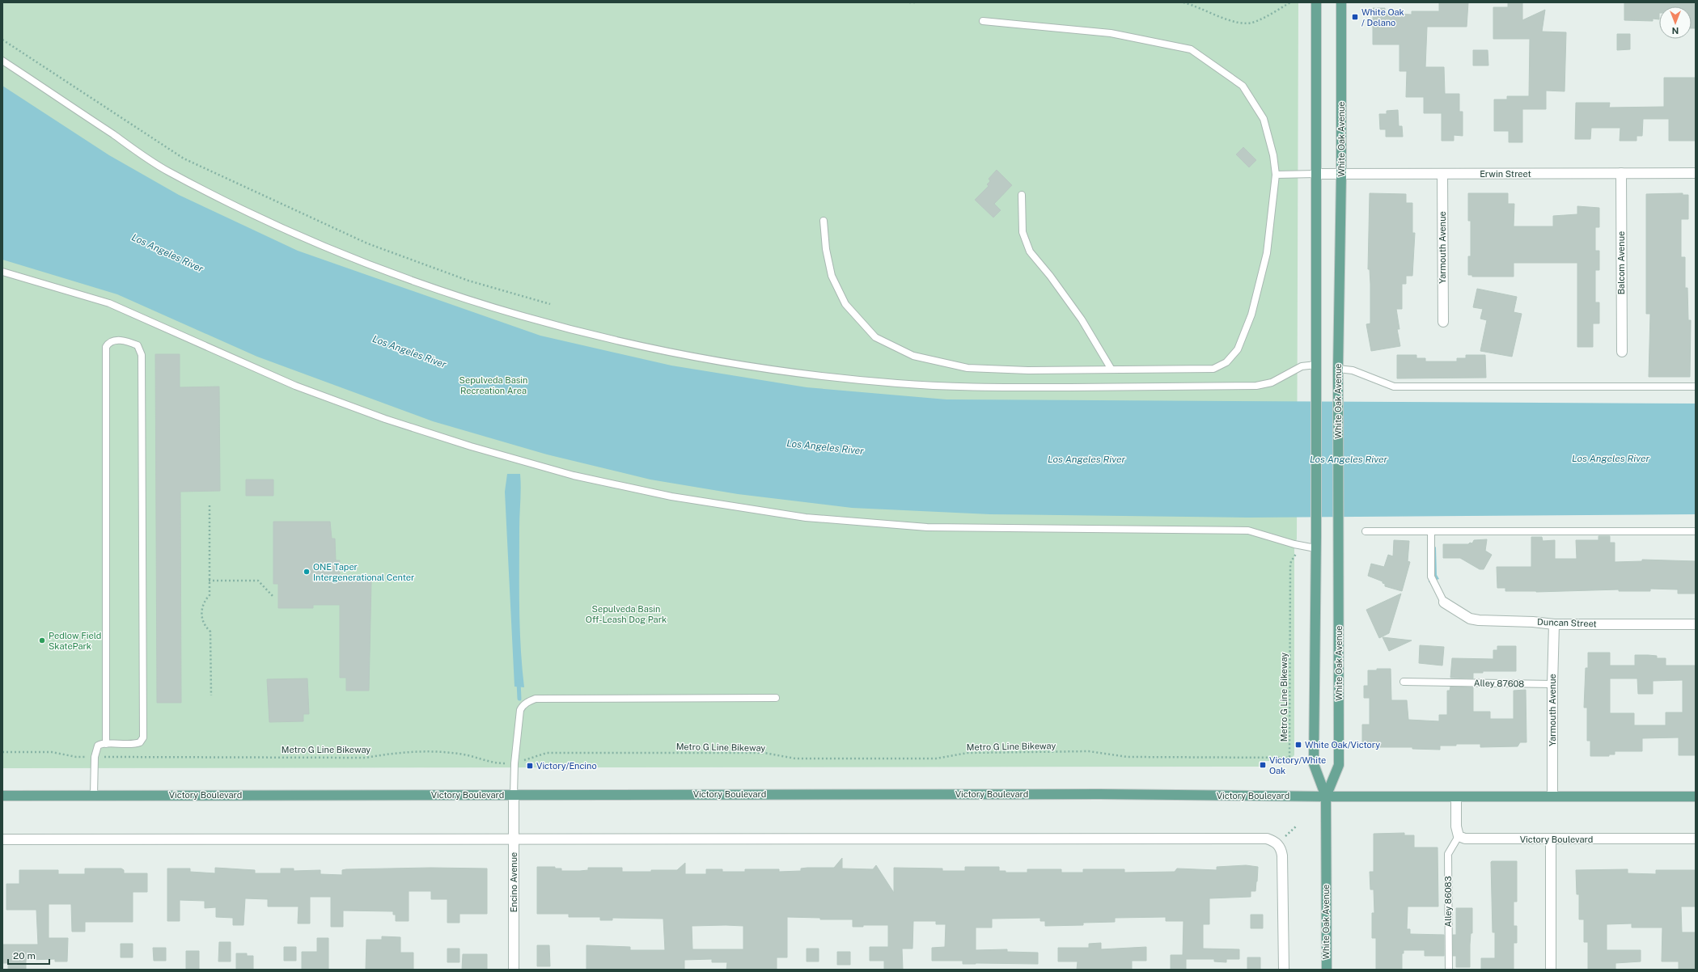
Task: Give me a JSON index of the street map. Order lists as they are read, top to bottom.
{
  "streets": {
    "main road": ["White Oak Avenue", "Victory Boulevard"],
    "street": [
      "Erwin Street",
      "Yarmouth Avenue",
      "Balcom Avenue",
      "Duncan Street",
      "Encino Avenue"
    ],
    "lane": ["Alley 87608", "Alley 86083"],
    "path": ["Metro G Line Bikeway"]
  },
  "crossings": [
    ["White Oak Avenue", "Erwin Street"],
    ["White Oak Avenue", "Victory Boulevard"],
    ["Erwin Street", "Yarmouth Avenue"],
    ["Erwin Street", "Balcom Avenue"],
    ["Yarmouth Avenue", "Duncan Street"],
    ["Yarmouth Avenue", "Alley 87608"],
    ["Yarmouth Avenue", "Victory Boulevard"],
    ["Victory Boulevard", "Encino Avenue"],
    ["Victory Boulevard", "Alley 86083"]
  ],
  "water": ["Los Angeles River"],
  "parks": ["Sepulveda Basin Recreation Area", "Sepulveda Basin Off-Leash Dog Park"],
  "places": {
    "transit": [
      "White Oak / Delano",
      "White Oak/Victory",
      "Victory/White Oak",
      "Victory/Encino"
    ],
    "other": ["ONE Taper Intergenerational Center", "Pedlow Field SkatePark"]
  },
  "scale_bar": "20 m",
  "north": "bottom"
}
